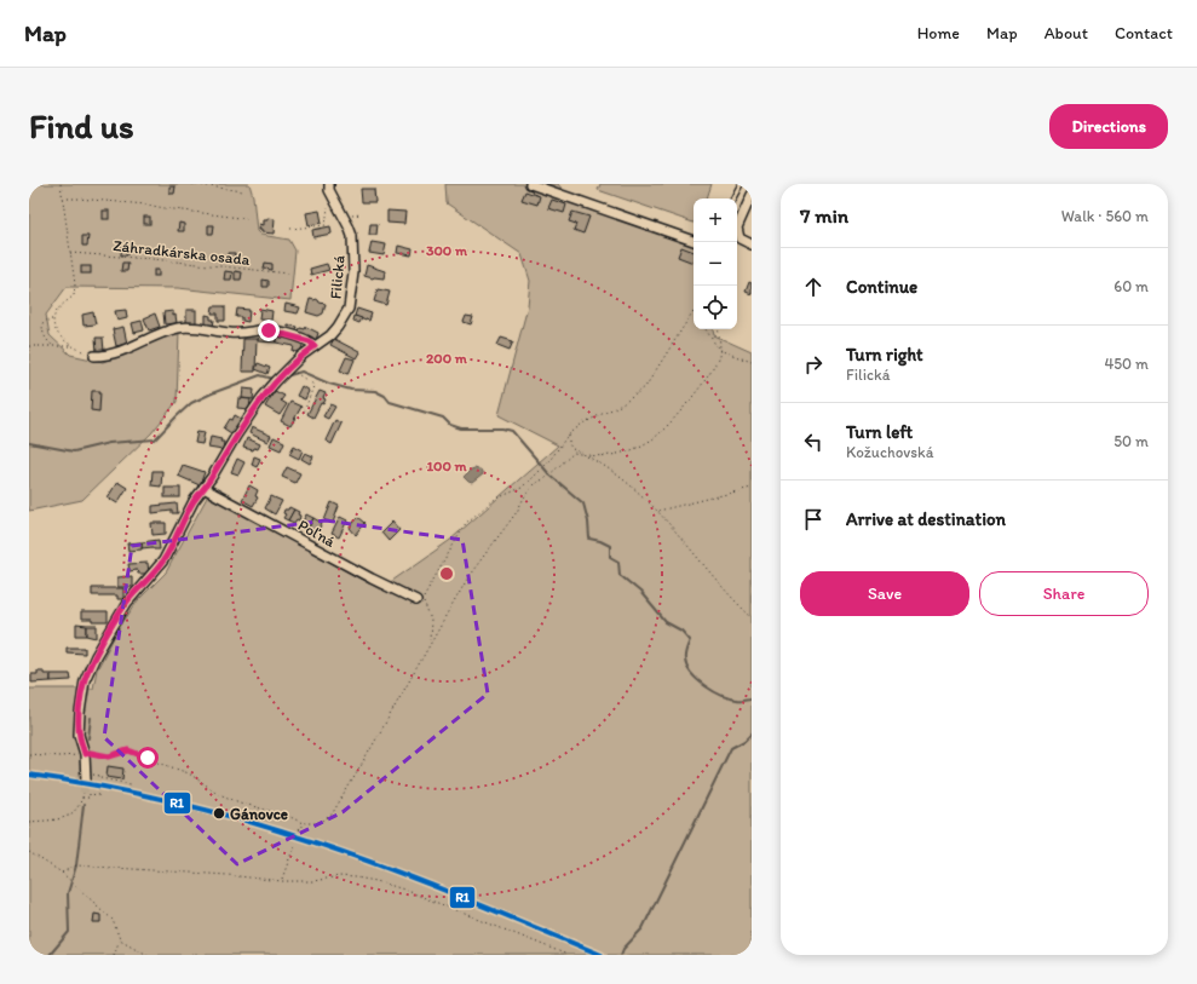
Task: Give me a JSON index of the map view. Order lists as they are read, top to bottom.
{
  "streets": {
    "street": ["Filická", "Poľná"],
    "path": ["Záhradkárska osada"]
  },
  "crossings": [
    ["Filická", "Poľná"]
  ],
  "places": ["Gánovce"],
  "lines": ["transit line R1"],
  "page": {
    "header": "Map",
    "nav": [
      "Home",
      "Map",
      "About",
      "Contact"
    ],
    "buttons": [
      "Directions",
      ["Save", "Share"]
    ],
    "title": "Find us",
    "heading": ["7 min", "Walk · 560 m"],
    "map_buttons": ["+", "−"],
    "list": [
      ["Continue", "60 m"],
      ["Turn right", "Filická", "450 m"],
      ["Turn left", "Kožuchovská", "50 m"],
      "Arrive at destination"
    ]
  },
  "rings": ["300 m", "200 m", "100 m"]
}
